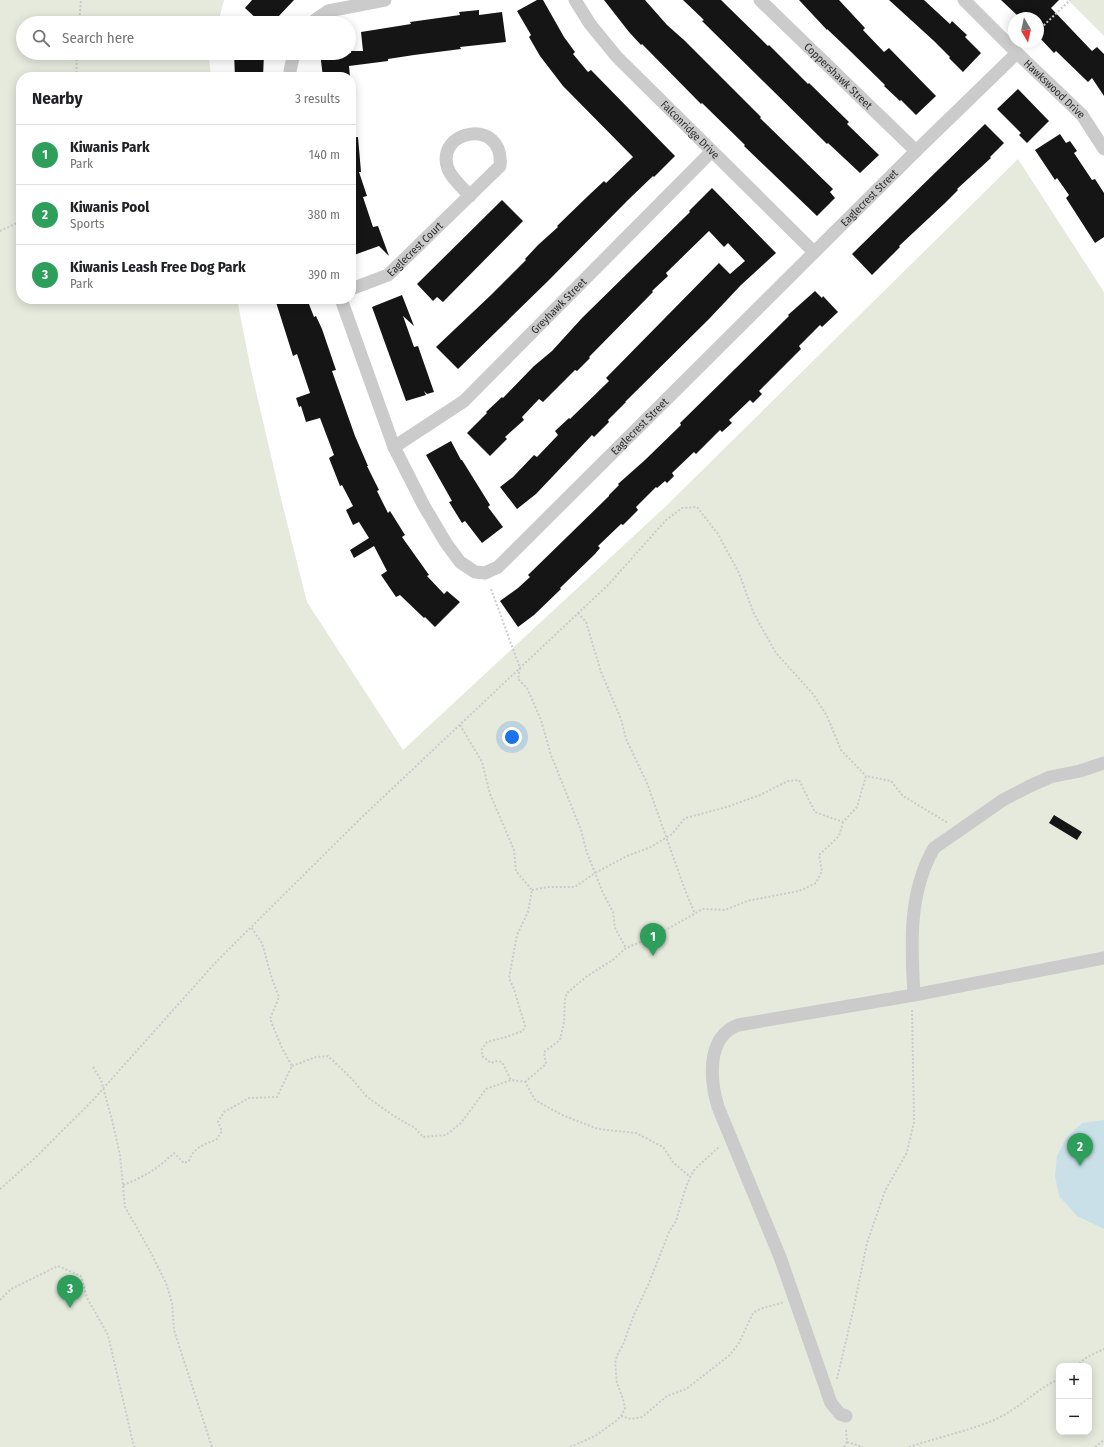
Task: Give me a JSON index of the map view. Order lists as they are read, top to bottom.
{
  "streets": {
    "street": [
      "Coppershawk Street",
      "Hawkswood Drive",
      "Falconridge Drive",
      "Eaglecrest Street",
      "Eaglecrest Court",
      "Greyhawk Street"
    ]
  },
  "crossings": [
    ["Coppershawk Street", "Eaglecrest Street"],
    ["Hawkswood Drive", "Eaglecrest Street"],
    ["Falconridge Drive", "Eaglecrest Street"],
    ["Falconridge Drive", "Greyhawk Street"],
    ["Eaglecrest Street", "Greyhawk Street"]
  ],
  "north": "bottom",
  "page": {
    "search": "Search here",
    "heading": ["Nearby", "3 results"],
    "list": [
      {
        "mark": "1",
        "name": "Kiwanis Park",
        "note": "Park",
        "value": "140 m"
      },
      {
        "mark": "2",
        "name": "Kiwanis Pool",
        "note": "Sports",
        "value": "380 m"
      },
      {
        "mark": "3",
        "name": "Kiwanis Leash Free Dog Park",
        "note": "Park",
        "value": "390 m"
      }
    ],
    "pins": ["1", "2", "3"],
    "map_buttons": ["+", "−"]
  }
}
